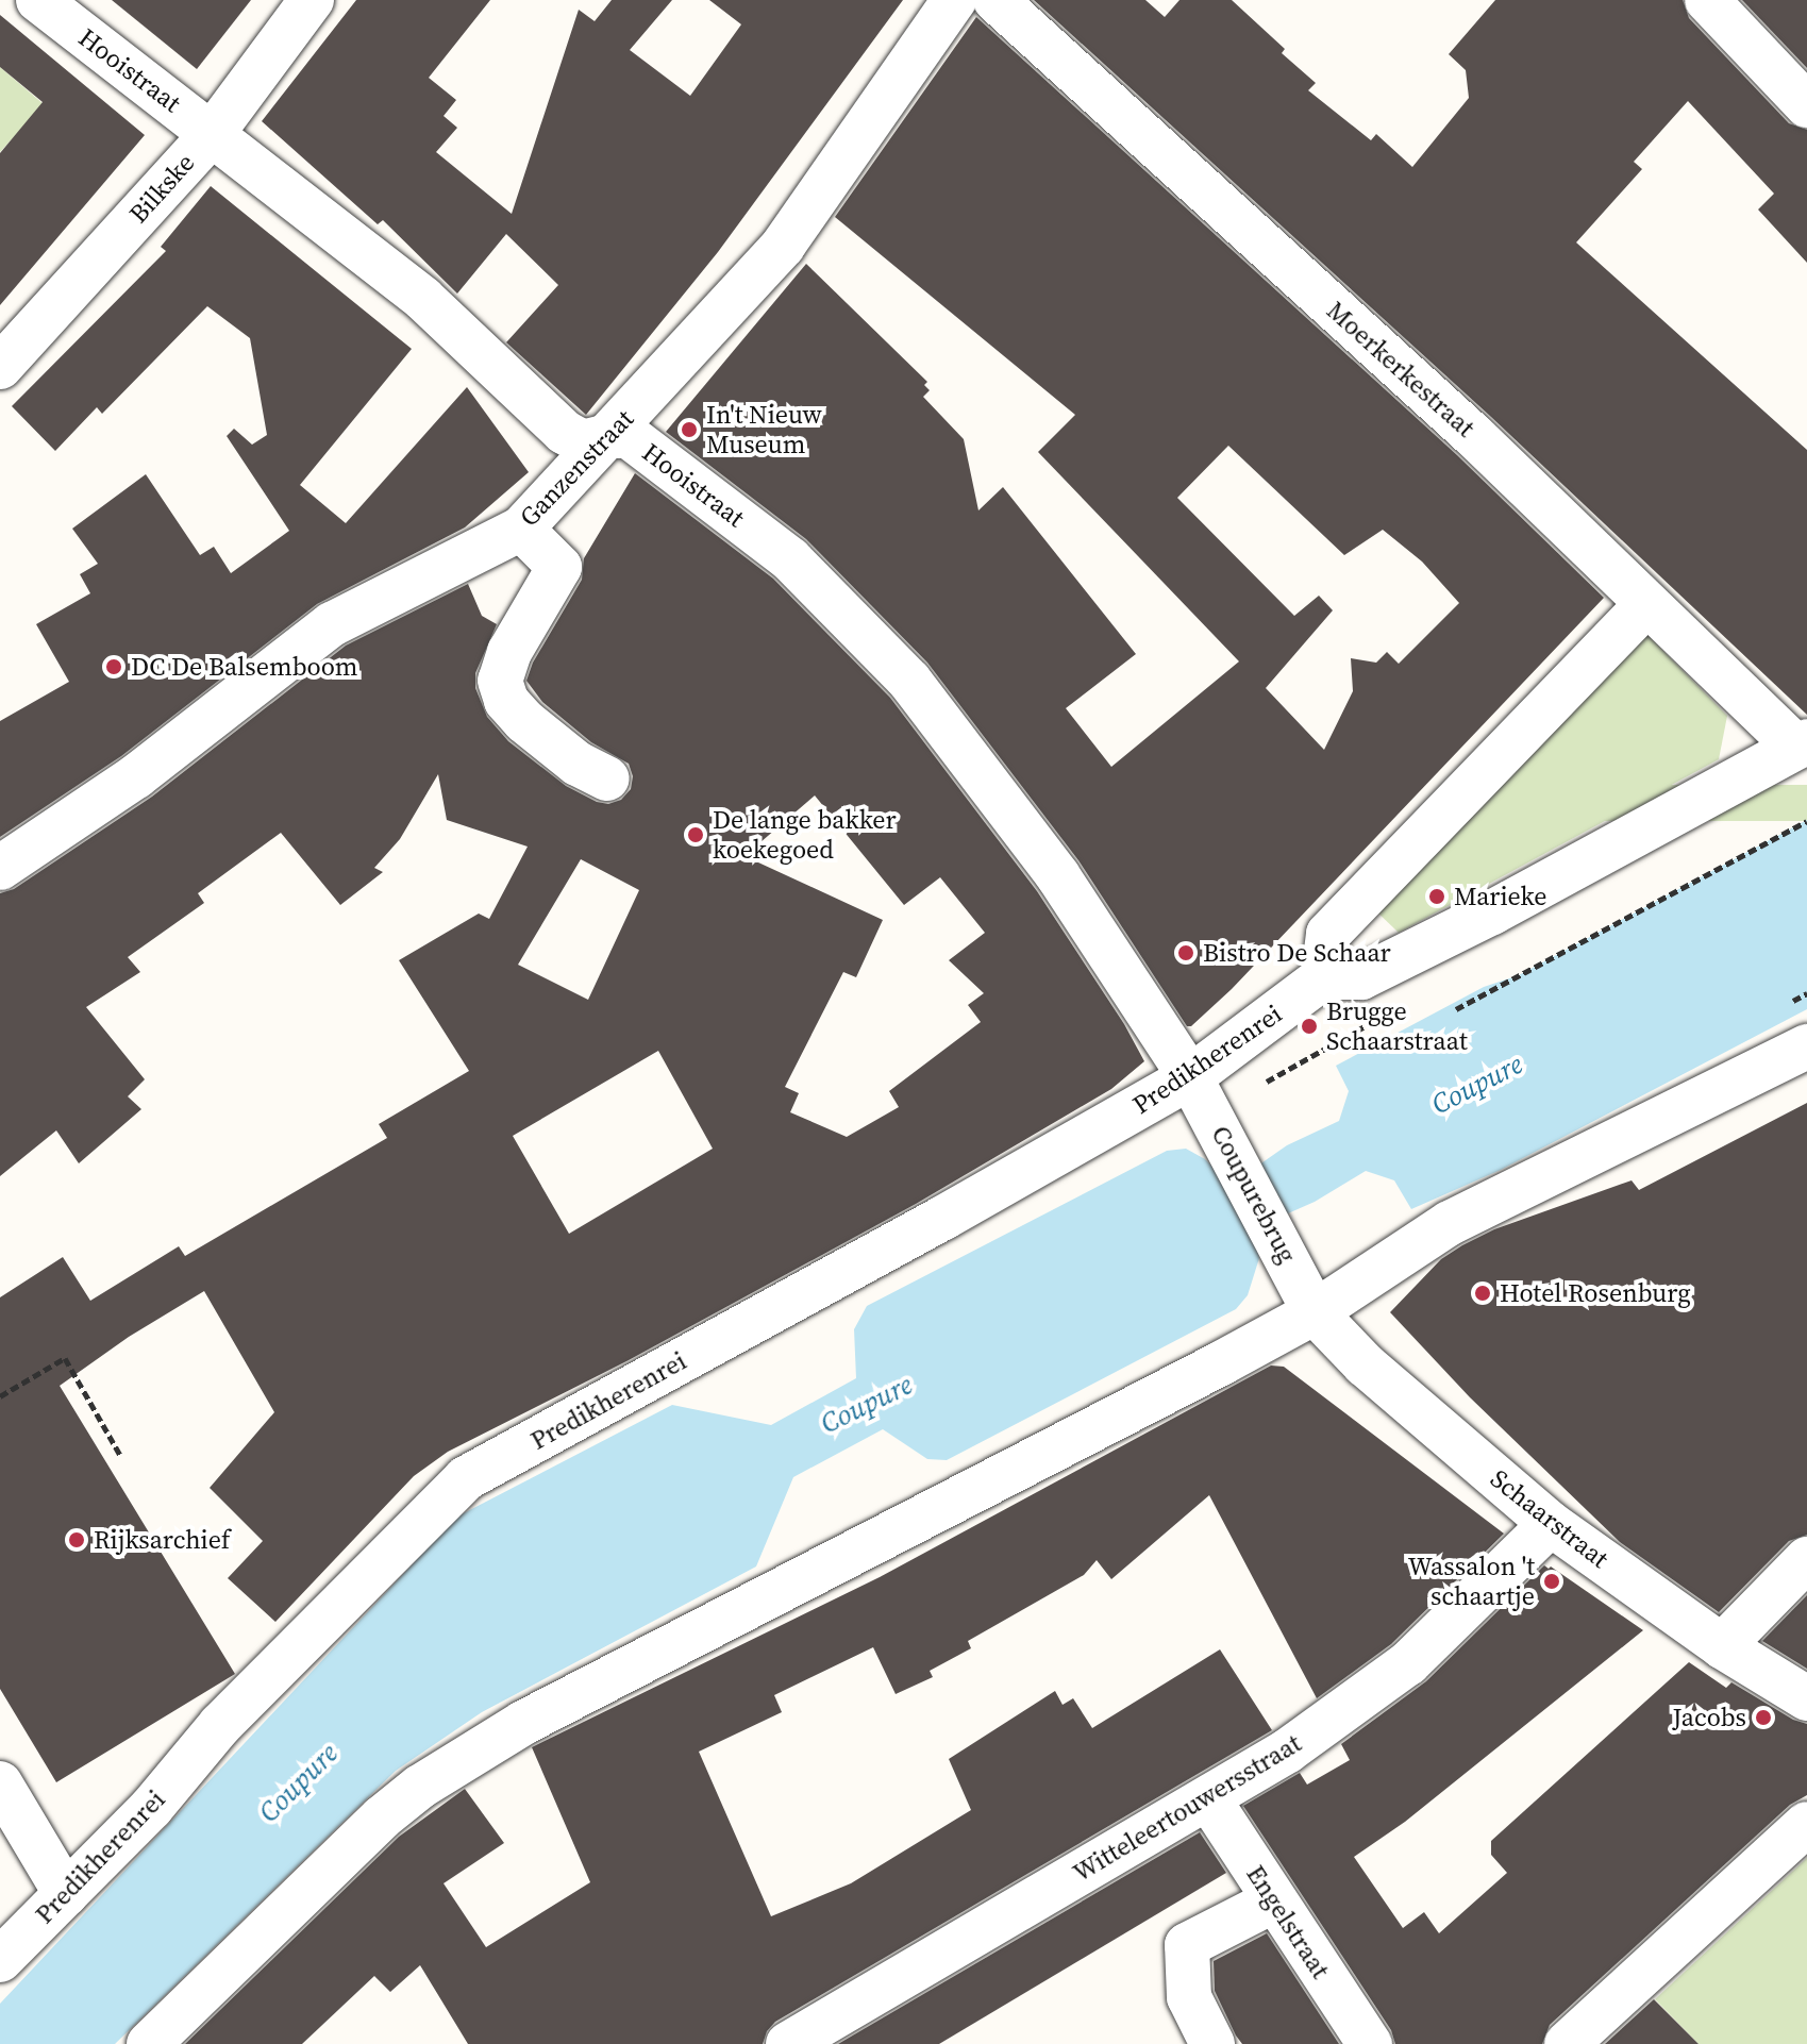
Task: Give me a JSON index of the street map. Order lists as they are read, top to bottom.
{
  "streets": {
    "street": [
      "Hooistraat",
      "Bilkske",
      "Moerkerkestraat",
      "Ganzenstraat",
      "Predikherenrei",
      "Coupurebrug",
      "Schaarstraat",
      "Witteleertouwersstraat",
      "Engelstraat"
    ]
  },
  "crossings": [
    ["Hooistraat", "Bilkske"],
    ["Hooistraat", "Ganzenstraat"],
    ["Hooistraat", "Predikherenrei"],
    ["Hooistraat", "Coupurebrug"],
    ["Predikherenrei", "Coupurebrug"],
    ["Coupurebrug", "Schaarstraat"],
    ["Schaarstraat", "Witteleertouwersstraat"],
    ["Witteleertouwersstraat", "Engelstraat"]
  ],
  "water": ["Coupure"],
  "places": [
    "In't Nieuw Museum",
    "DC De Balsemboom",
    "De lange bakker koekegoed",
    "Marieke",
    "Bistro De Schaar",
    "Brugge Schaarstraat",
    "Hotel Rosenburg",
    "Rijksarchief",
    "Wassalon 't schaartje",
    "Jacobs"
  ]
}
